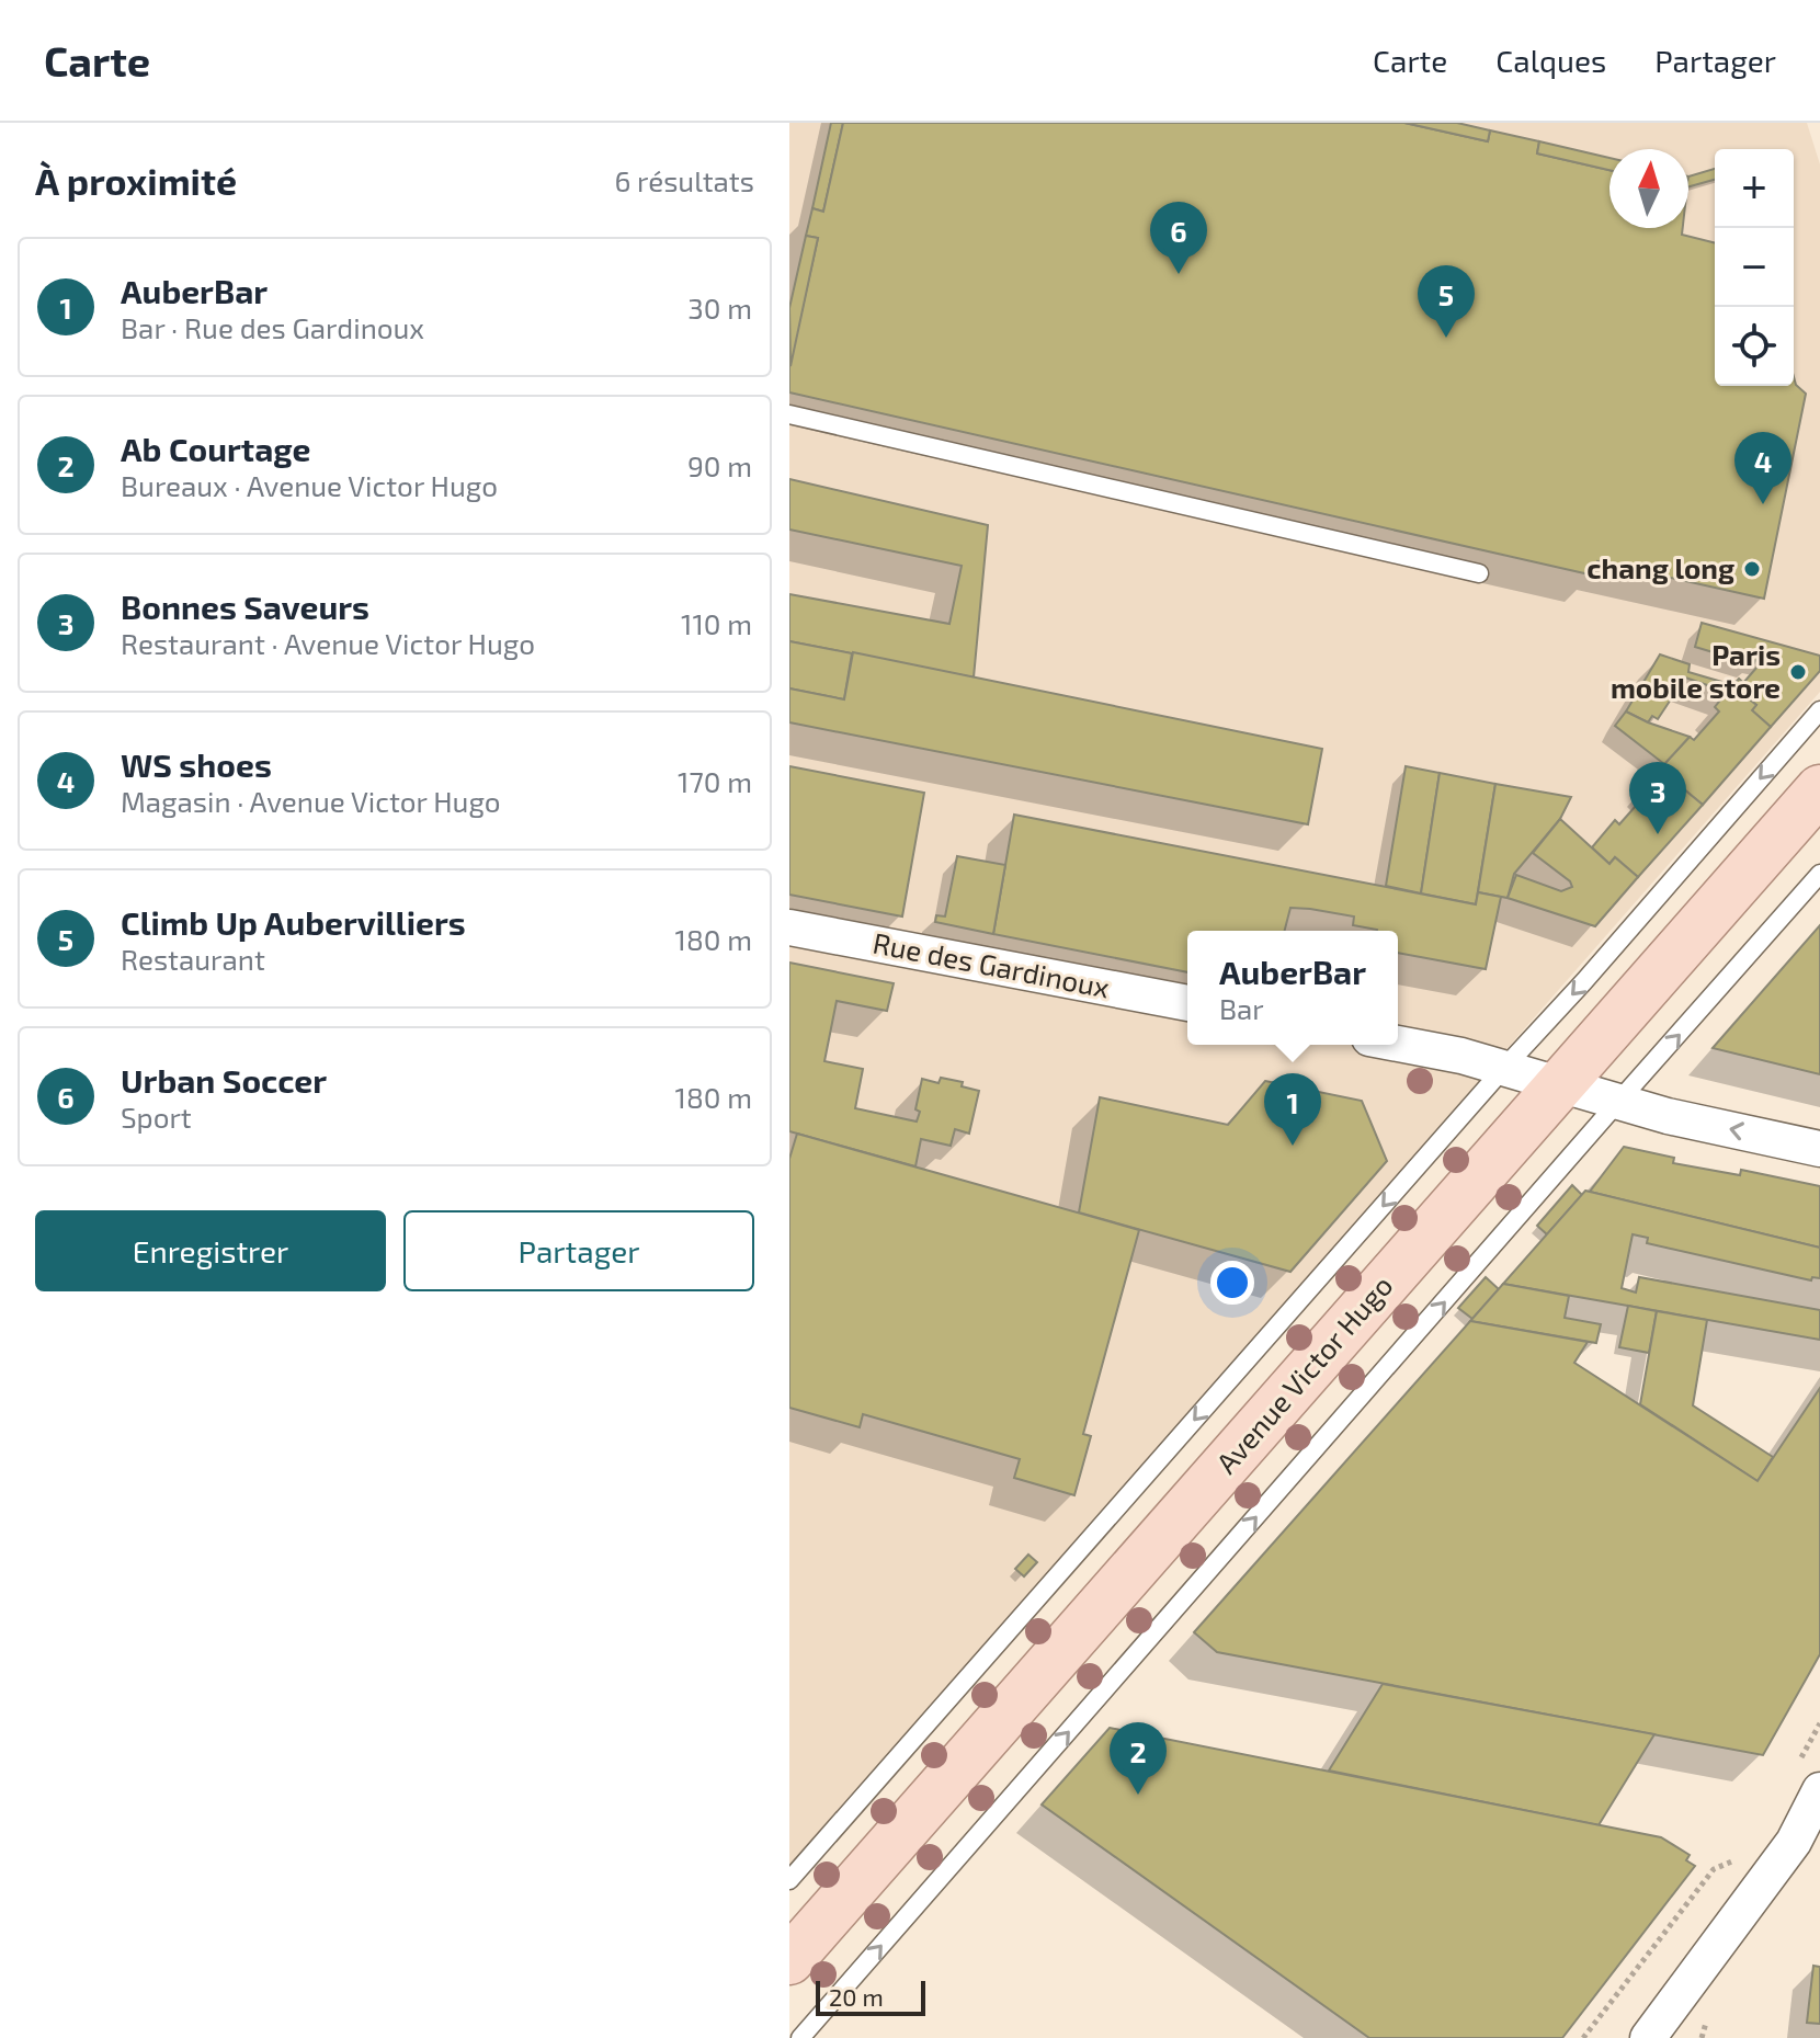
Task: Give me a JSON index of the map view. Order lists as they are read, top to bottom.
{
  "streets": {
    "main road": ["Avenue Victor Hugo"],
    "street": ["Rue des Gardinoux"]
  },
  "places": ["chang long", "Paris mobile store"],
  "scale_bar": "20 m",
  "north": "top",
  "page": {
    "header": "Carte",
    "nav": ["Carte", "Calques", "Partager"],
    "heading": ["À proximité", "6 résultats"],
    "map_buttons": ["+", "−"],
    "pins": [
      "6",
      "5",
      "4",
      "3",
      "1",
      "2"
    ],
    "list": [
      {
        "mark": "1",
        "name": "AuberBar",
        "note": "Bar · Rue des Gardinoux",
        "value": "30 m"
      },
      {
        "mark": "2",
        "name": "Ab Courtage",
        "note": "Bureaux · Avenue Victor Hugo",
        "value": "90 m"
      },
      {
        "mark": "3",
        "name": "Bonnes Saveurs",
        "note": "Restaurant · Avenue Victor Hugo",
        "value": "110 m"
      },
      {
        "mark": "4",
        "name": "WS shoes",
        "note": "Magasin · Avenue Victor Hugo",
        "value": "170 m"
      },
      {
        "mark": "5",
        "name": "Climb Up Aubervilliers",
        "note": "Restaurant",
        "value": "180 m"
      },
      {
        "mark": "6",
        "name": "Urban Soccer",
        "note": "Sport",
        "value": "180 m"
      }
    ],
    "popup": ["AuberBar", "Bar"],
    "buttons": ["Enregistrer", "Partager"],
    "scale": "20 m"
  }
}
